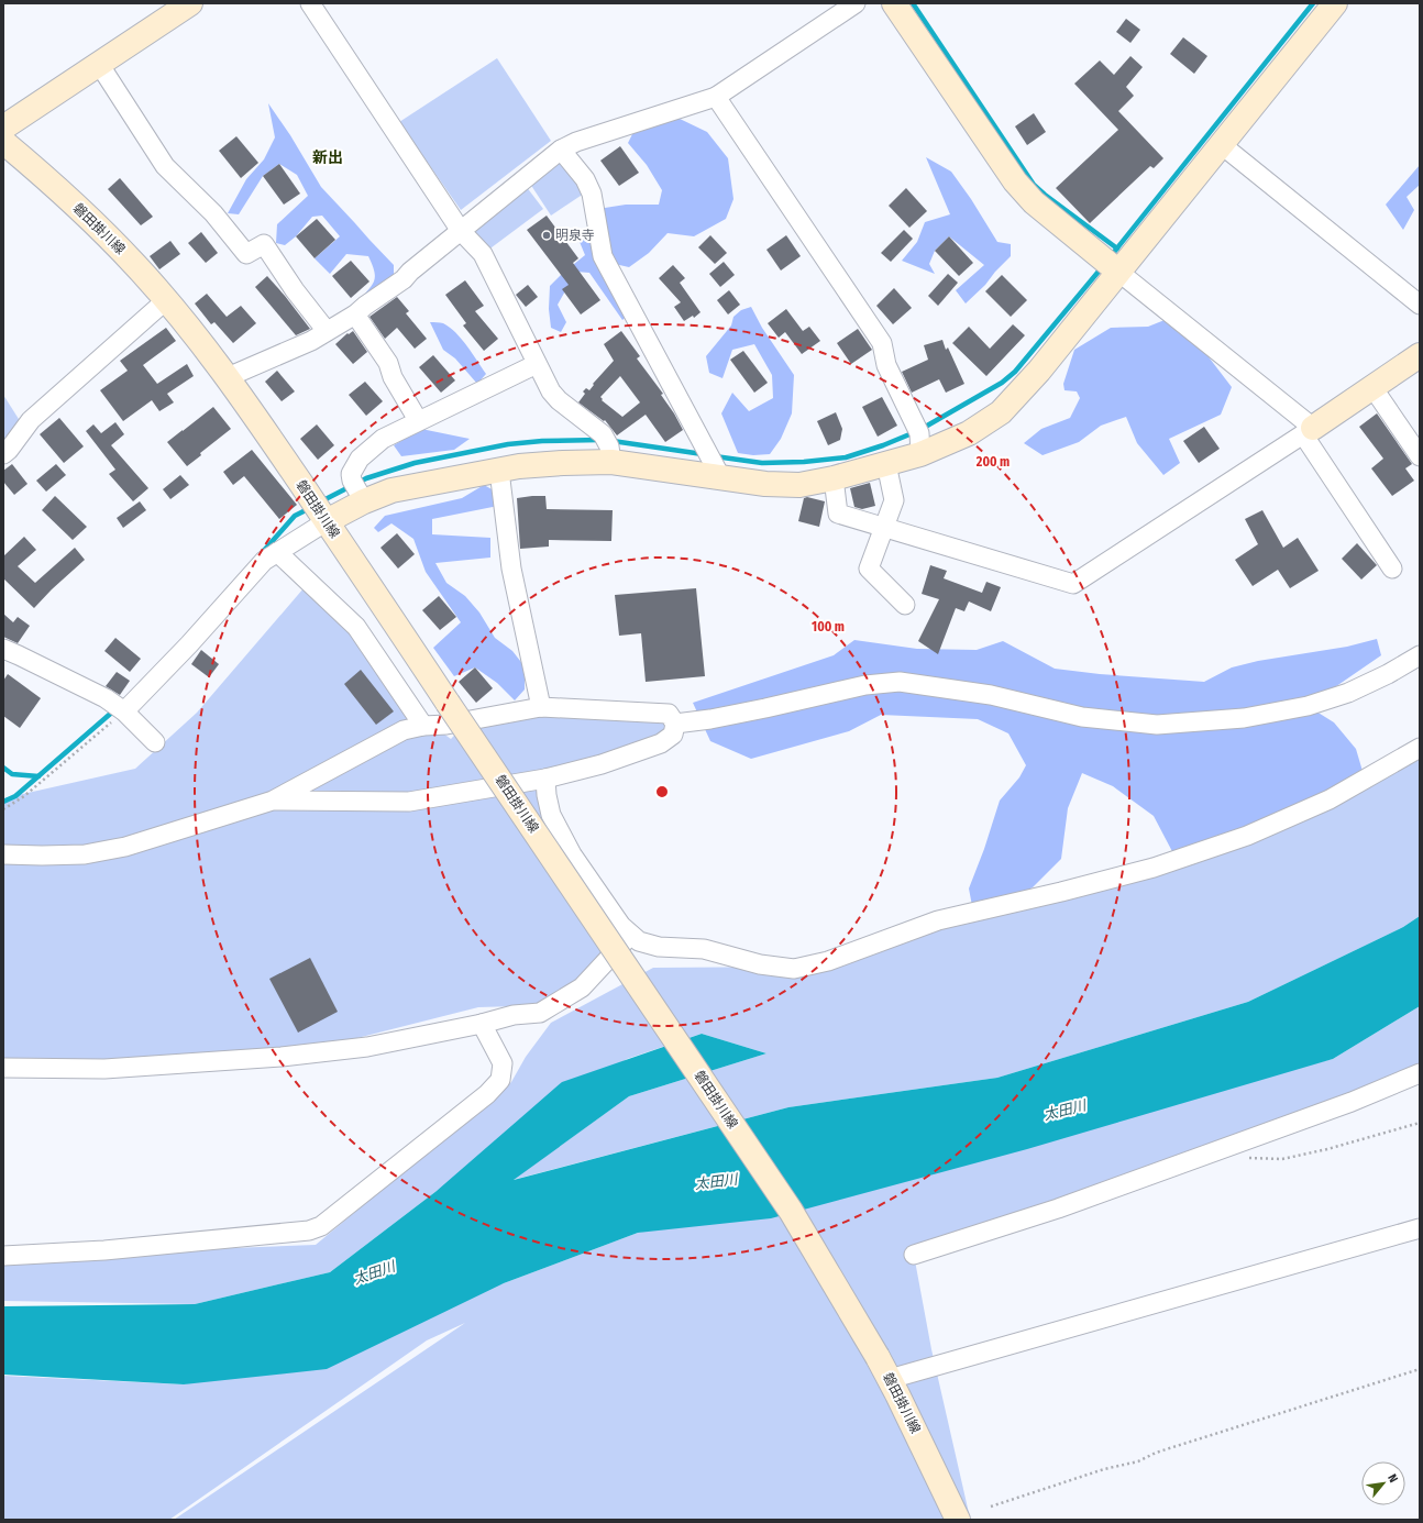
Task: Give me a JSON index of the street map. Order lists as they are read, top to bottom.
{
  "streets": {
    "street": ["磐田掛川線"]
  },
  "districts": ["新出"],
  "water": ["太田川"],
  "places": ["明泉寺"],
  "north": "top right",
  "rings": ["200 m", "100 m"]
}
